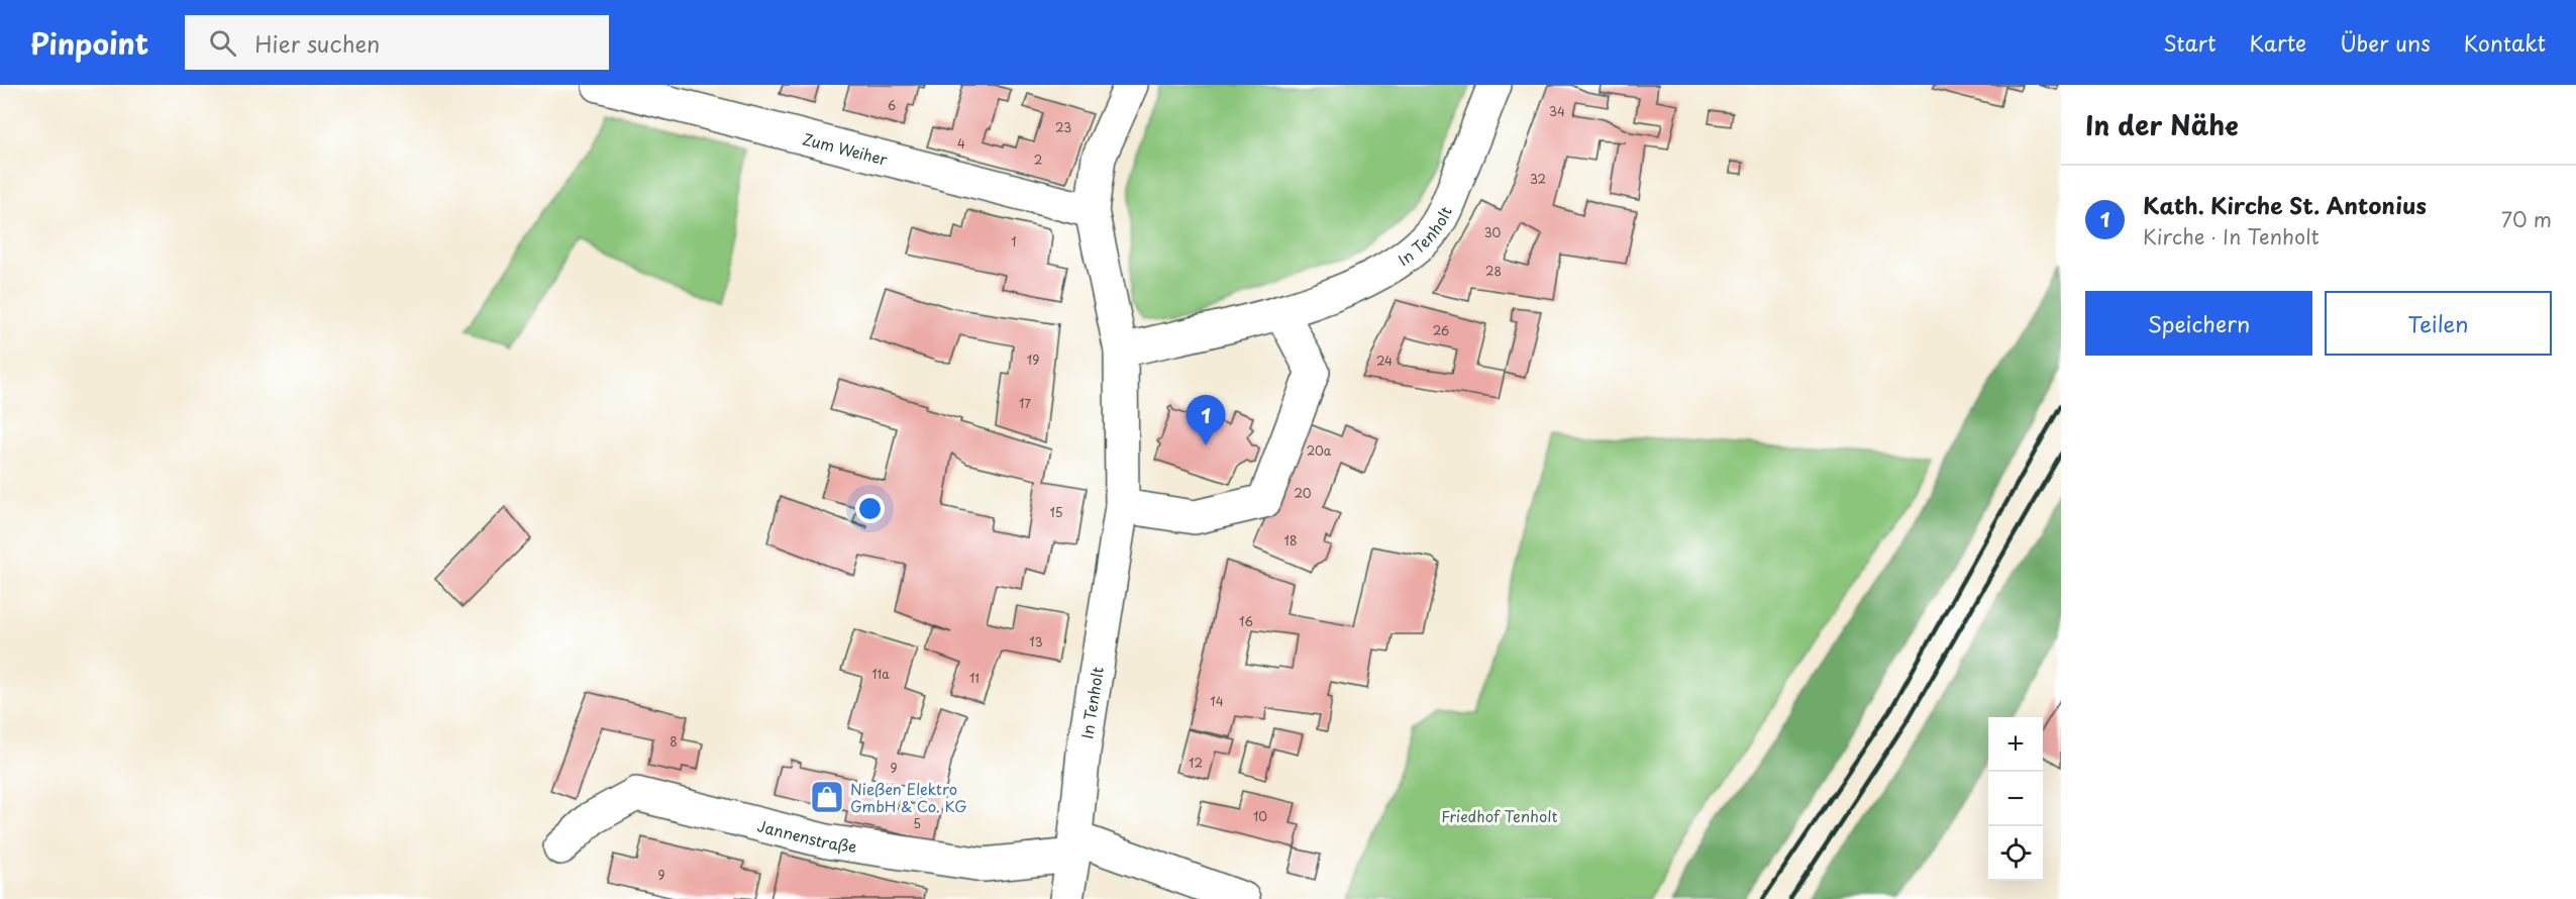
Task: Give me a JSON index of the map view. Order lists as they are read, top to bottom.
{
  "streets": {
    "street": ["Zum Weiher", "In Tenholt", "Jannenstraße"]
  },
  "crossings": [
    ["Zum Weiher", "In Tenholt"],
    ["In Tenholt", "Jannenstraße"]
  ],
  "parks": ["Friedhof Tenholt"],
  "places": {
    "shop": ["Nießen Elektro GmbH & Co. KG"]
  },
  "house_numbers": [
    "6",
    "34",
    "23",
    "4",
    "2",
    "32",
    "30",
    "1",
    "28",
    "26",
    "19",
    "24",
    "17",
    "20a",
    "20",
    "15",
    "18",
    "16",
    "13",
    "11a",
    "11",
    "14",
    "8",
    "12",
    "9",
    "10",
    "5",
    "9"
  ],
  "page": {
    "header": "Pinpoint",
    "search": "Hier suchen",
    "nav": [
      "Start",
      "Karte",
      "Über uns",
      "Kontakt"
    ],
    "heading": "In der Nähe",
    "list": [
      {
        "mark": "1",
        "name": "Kath. Kirche St. Antonius",
        "note": "Kirche · In Tenholt",
        "value": "70 m"
      }
    ],
    "buttons": ["Speichern", "Teilen"],
    "pins": "1",
    "map_buttons": ["+", "−"]
  }
}
